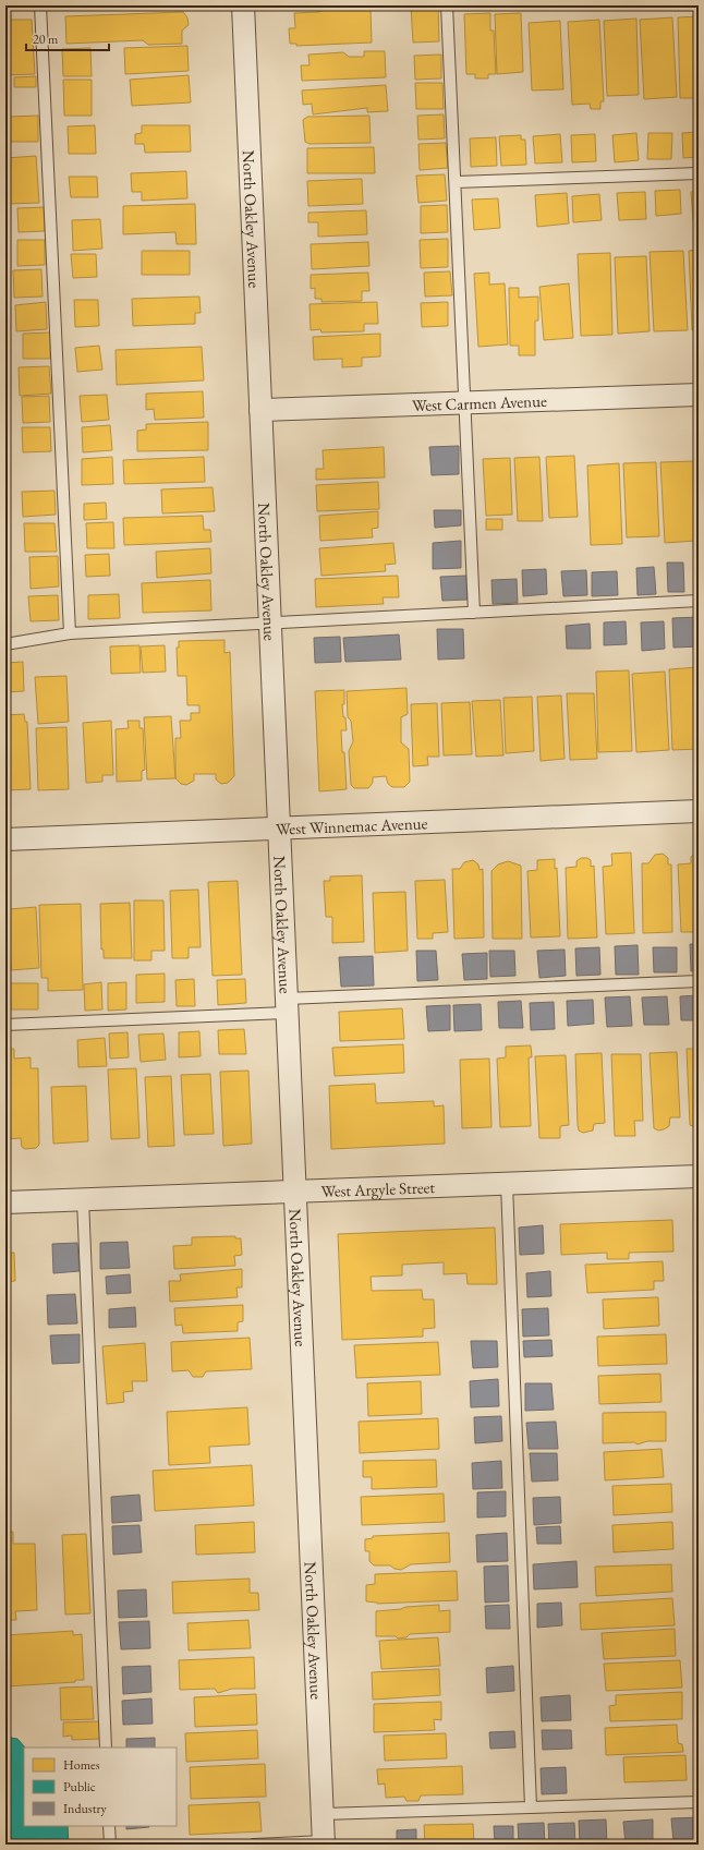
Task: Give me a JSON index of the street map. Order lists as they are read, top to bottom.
{
  "streets": {
    "street": [
      "North Oakley Avenue",
      "West Carmen Avenue",
      "West Winnemac Avenue",
      "West Argyle Street"
    ]
  },
  "crossings": [
    ["North Oakley Avenue", "West Carmen Avenue"],
    ["North Oakley Avenue", "West Winnemac Avenue"],
    ["North Oakley Avenue", "West Argyle Street"]
  ],
  "legend": ["Homes", "Public", "Industry"],
  "scale_bar": "20 m"
}
